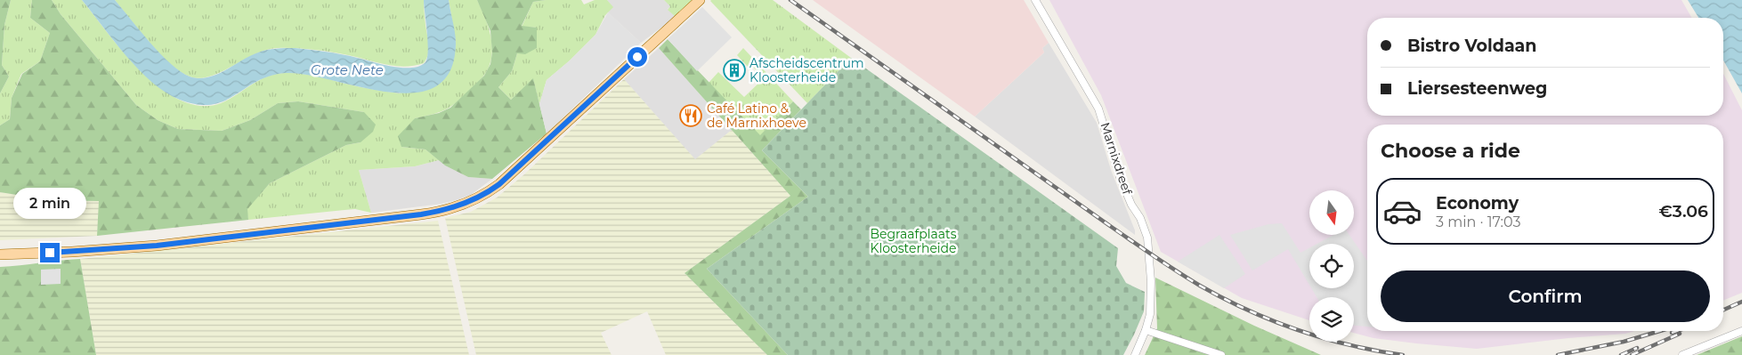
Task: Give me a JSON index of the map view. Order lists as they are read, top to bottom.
{
  "streets": {
    "street": ["Marnixdreef"]
  },
  "water": ["Grote Nete"],
  "parks": ["Begraafplaats Kloosterheide"],
  "places": {
    "building": ["Afscheidscentrum Kloosterheide"],
    "restaurant": ["Café Latino & de Marnixhoeve"]
  },
  "north": "bottom",
  "page": {
    "banner": ["Bistro Voldaan", "Liersesteenweg"],
    "heading": "Choose a ride",
    "list": [
      {
        "name": "Economy",
        "note": "3 min · 17:03",
        "value": "€3.06"
      }
    ],
    "bubble": "2 min",
    "buttons": "Confirm"
  }
}
